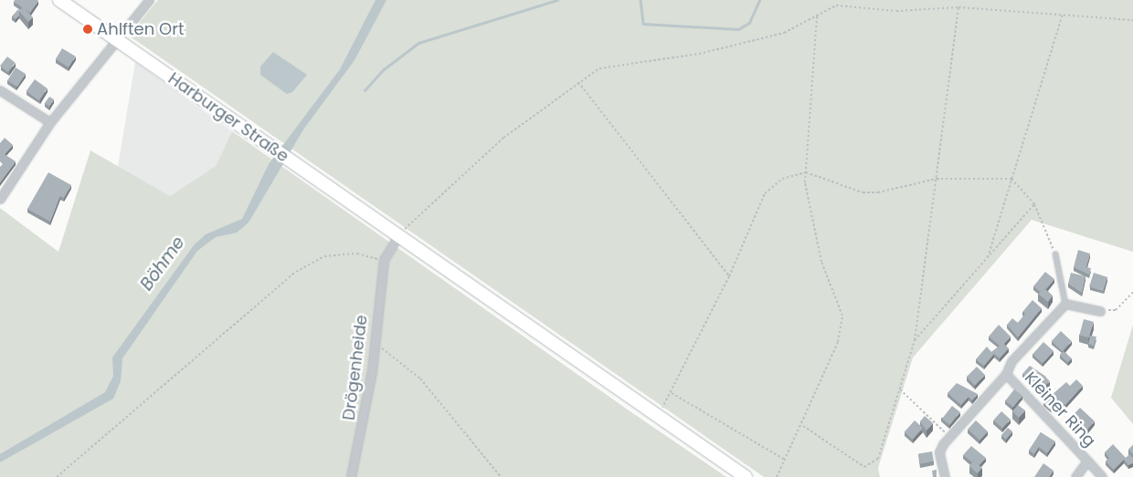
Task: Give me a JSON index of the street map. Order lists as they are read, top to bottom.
{
  "streets": {
    "main road": ["Harburger Straße"],
    "street": ["Drögenheide", "Kleiner Ring"]
  },
  "water": ["Böhme"],
  "places": ["Ahlften Ort"]
}
